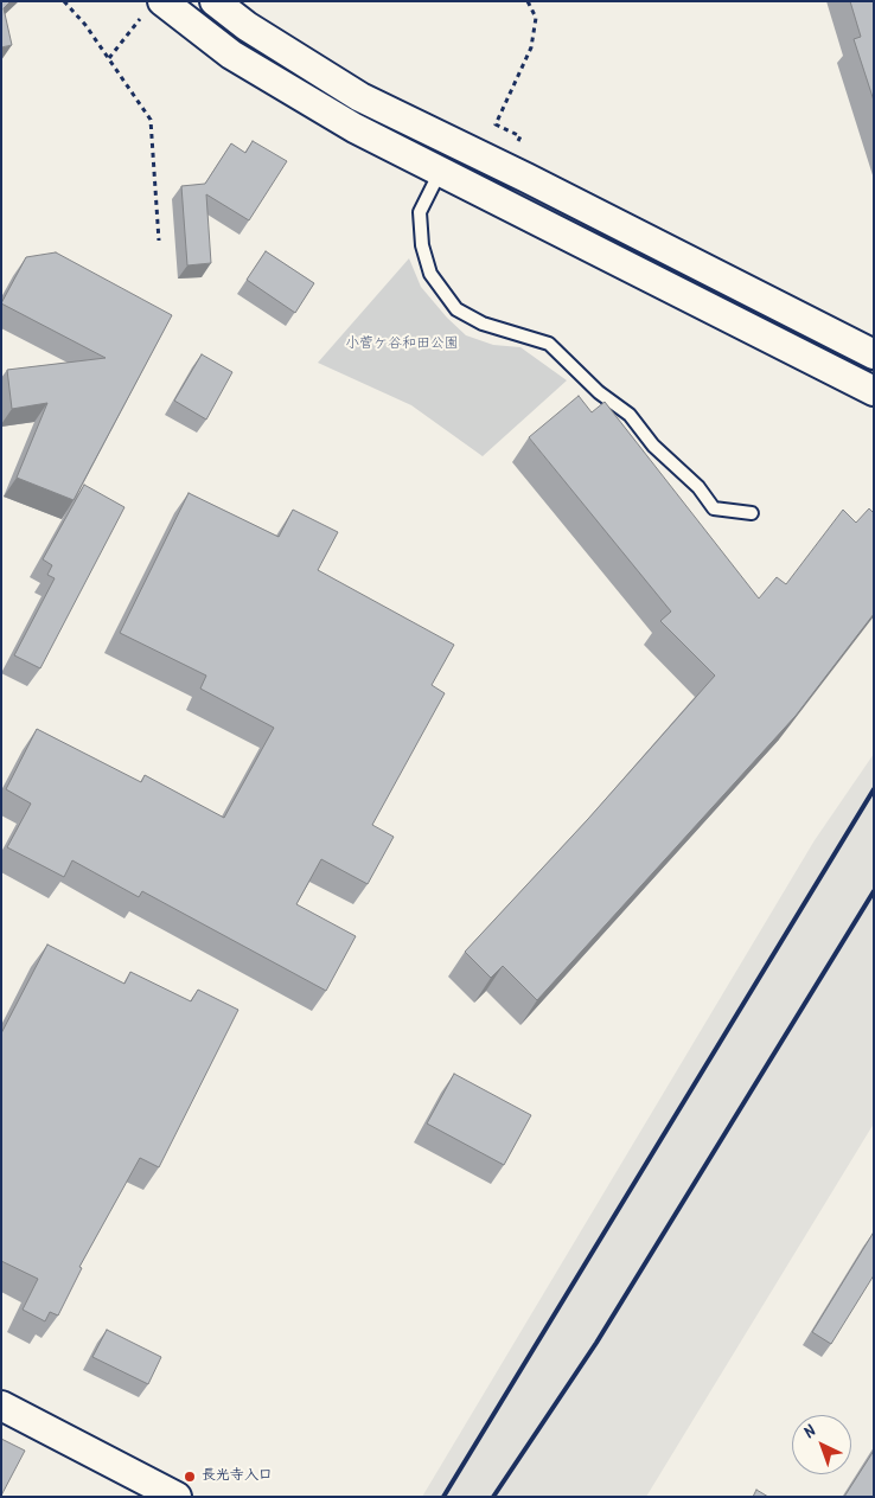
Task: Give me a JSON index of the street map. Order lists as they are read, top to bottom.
{
  "parks": ["小菅ケ谷和田公園"],
  "places": ["長光寺入口"],
  "north": "top left"
}
